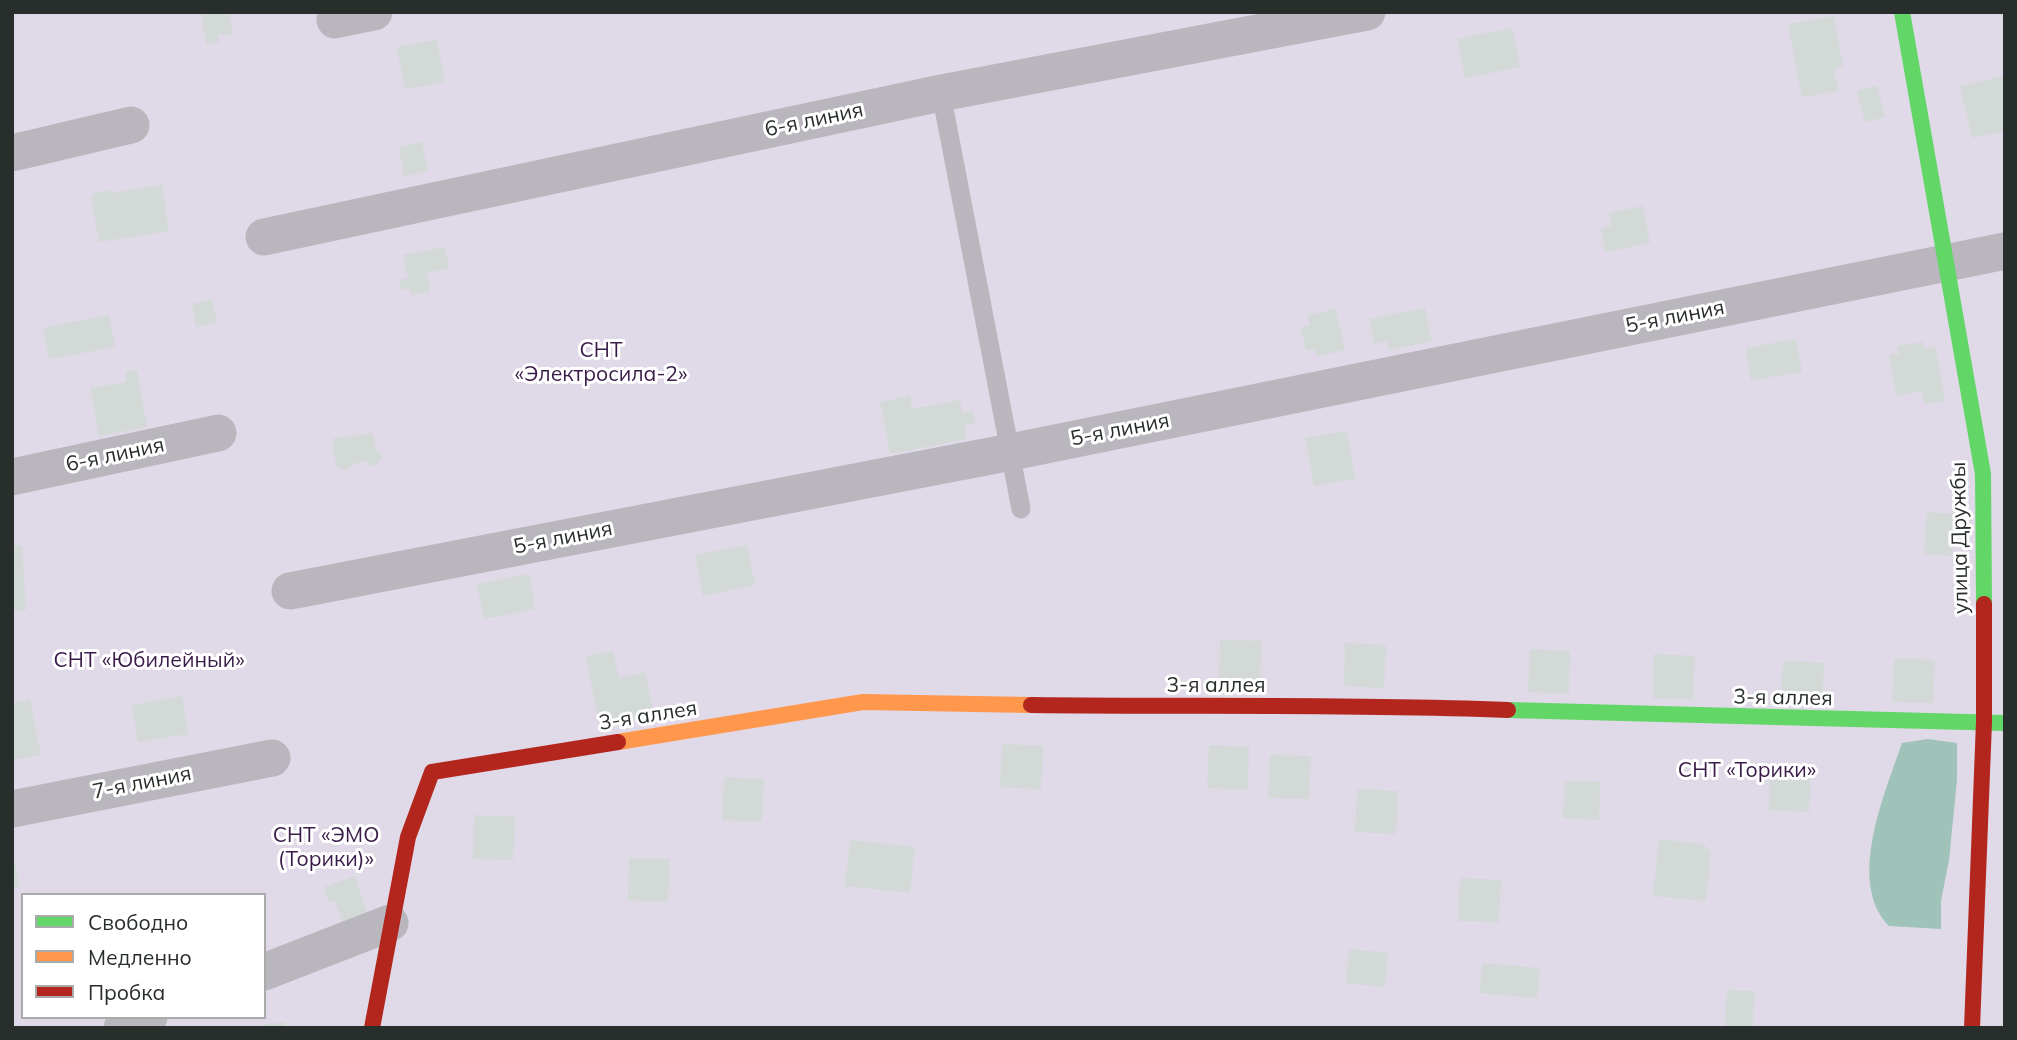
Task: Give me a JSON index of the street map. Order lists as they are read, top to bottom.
{
  "streets": {
    "street": [
      "6-я линия",
      "5-я линия",
      "улица Дружбы",
      "3-я аллея",
      "7-я линия"
    ]
  },
  "crossings": [
    ["5-я линия", "улица Дружбы"],
    ["улица Дружбы", "3-я аллея"]
  ],
  "parks": [
    "СНТ «Электросила-2»",
    "СНТ «Юбилейный»",
    "СНТ «Торики»",
    "СНТ «ЭМО (Торики)»"
  ],
  "legend": ["Свободно", "Медленно", "Пробка"]
}
